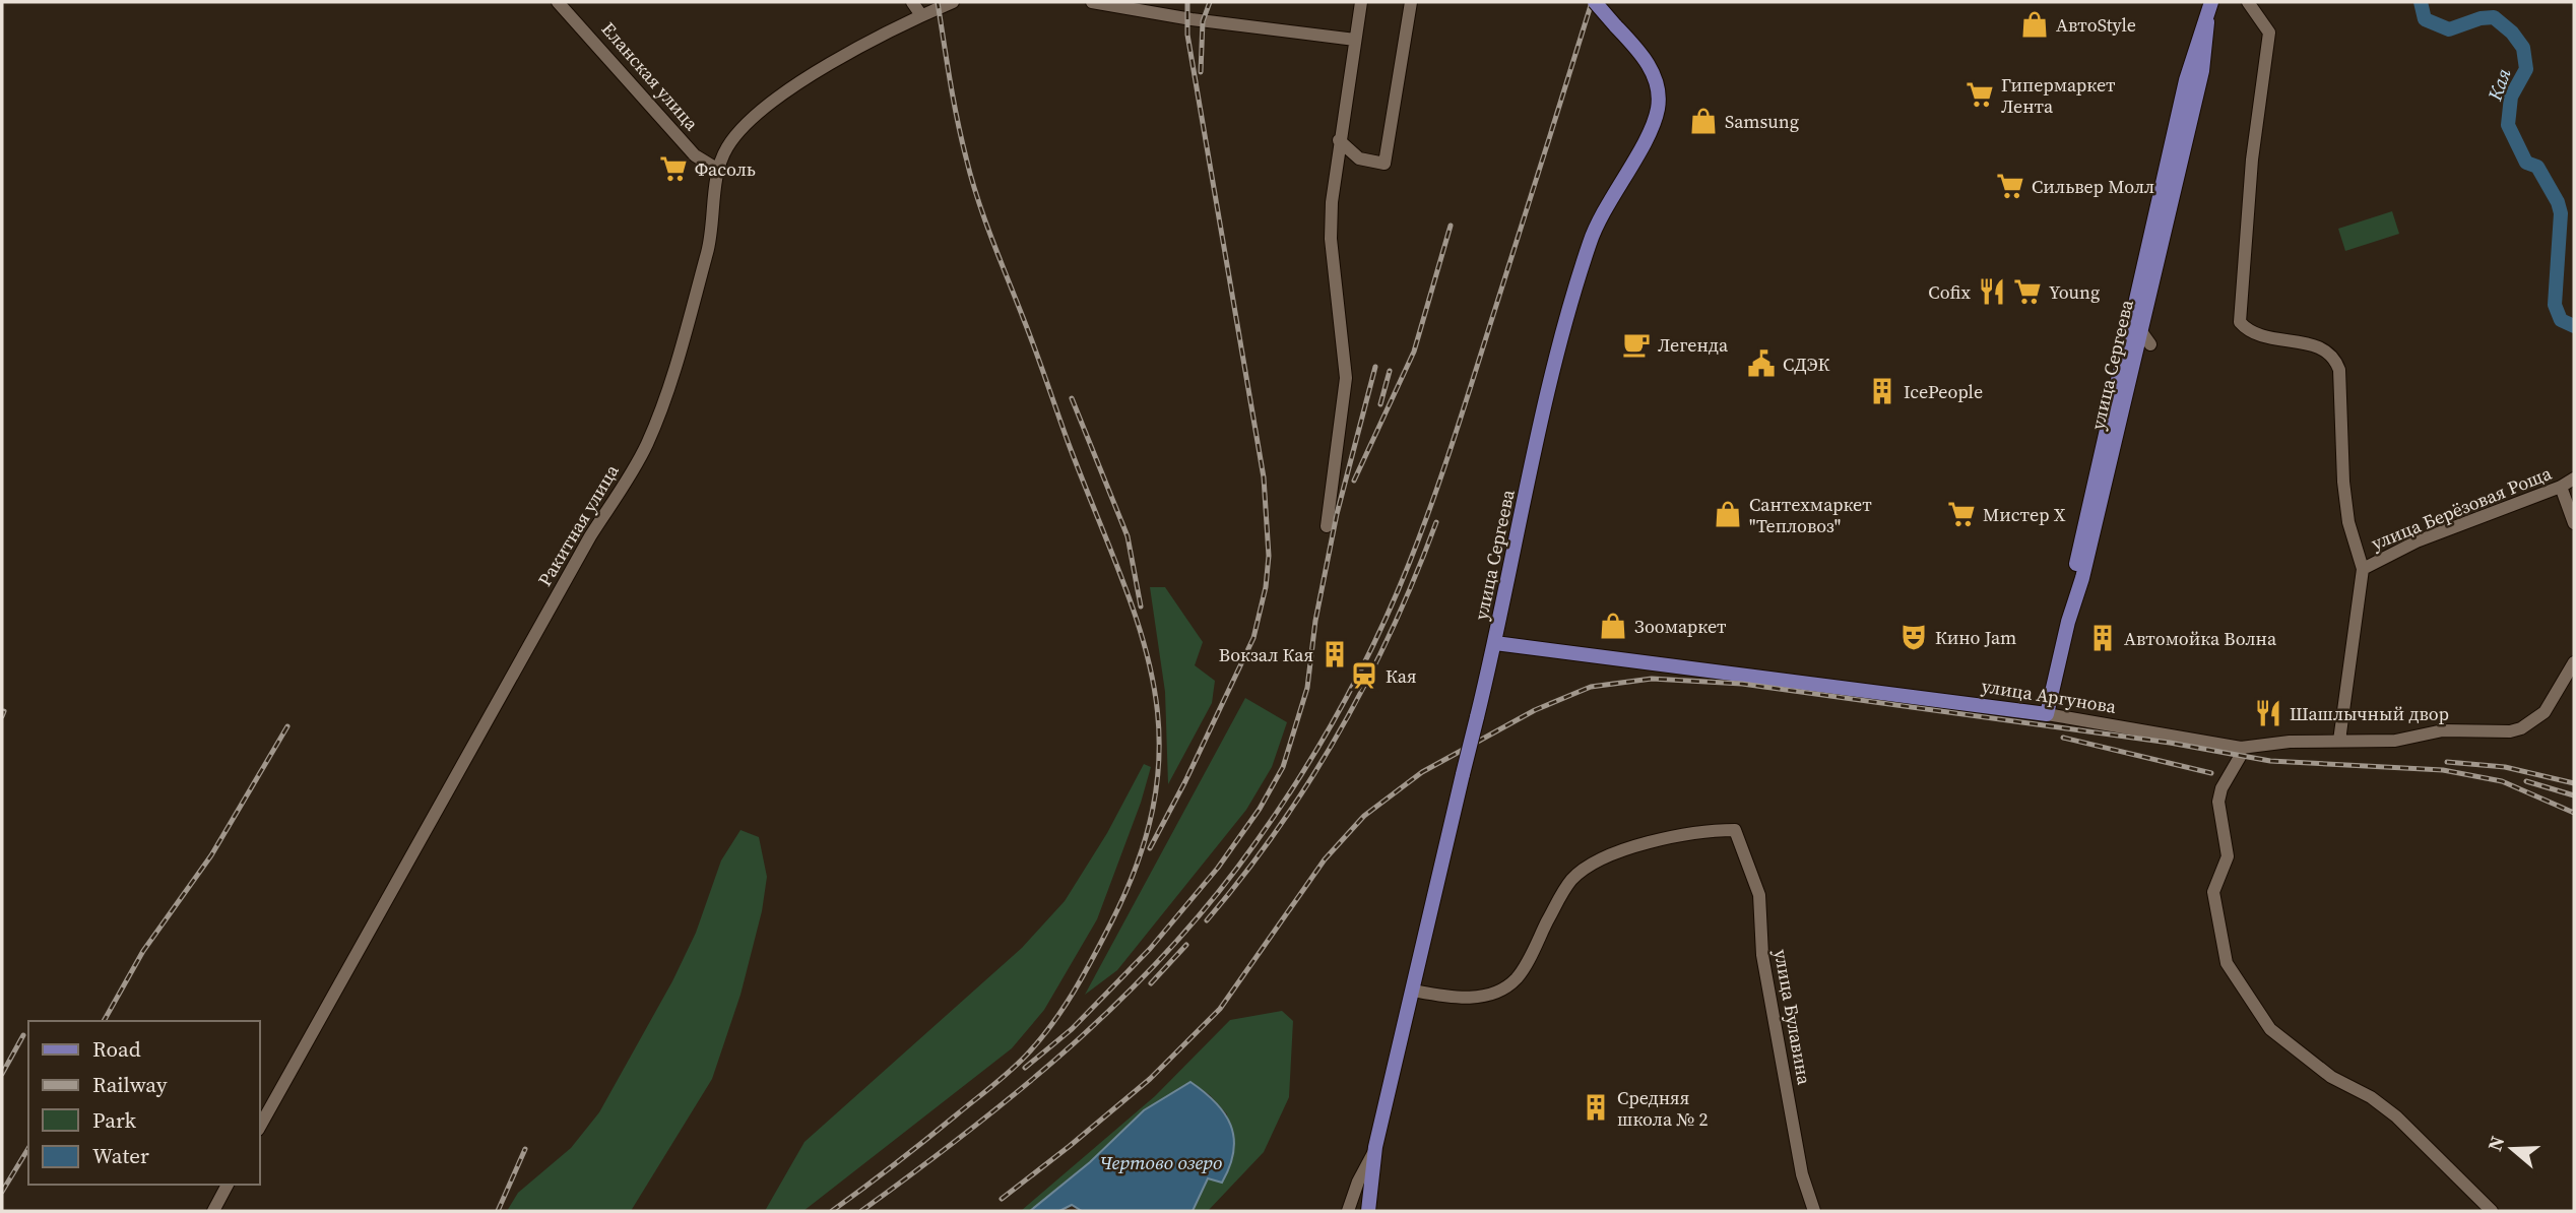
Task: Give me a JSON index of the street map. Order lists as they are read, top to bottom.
{
  "streets": {
    "main road": ["улица Сергеева", "улица Аргунова"],
    "street": [
      "Еланская улица",
      "улица Берёзовая Роща",
      "Ракитная улица",
      "улица Булавина"
    ]
  },
  "crossings": [
    ["Еланская улица", "Ракитная улица"],
    ["улица Сергеева", "улица Аргунова"],
    ["улица Сергеева", "улица Булавина"]
  ],
  "water": ["Кая", "Чертово озеро"],
  "places": {
    "shop": [
      "АвтоStyle",
      "Samsung",
      "Сантехмаркет \"Тепловоз\"",
      "Зоомаркет"
    ],
    "supermarket": [
      "Гипермаркет Лента",
      "Фасоль",
      "Сильвер Молл",
      "Young",
      "Мистер Х"
    ],
    "restaurant": ["Cofix", "Шашлычный двор"],
    "cafe": ["Легенда"],
    "public building": ["СДЭК"],
    "building": [
      "IcePeople",
      "Автомойка Волна",
      "Вокзал Кая",
      "Средняя школа № 2"
    ],
    "theatre": ["Кино Jam"],
    "station": ["Кая"]
  },
  "legend": [
    "Road",
    "Railway",
    "Park",
    "Water"
  ],
  "north": "left"
}
